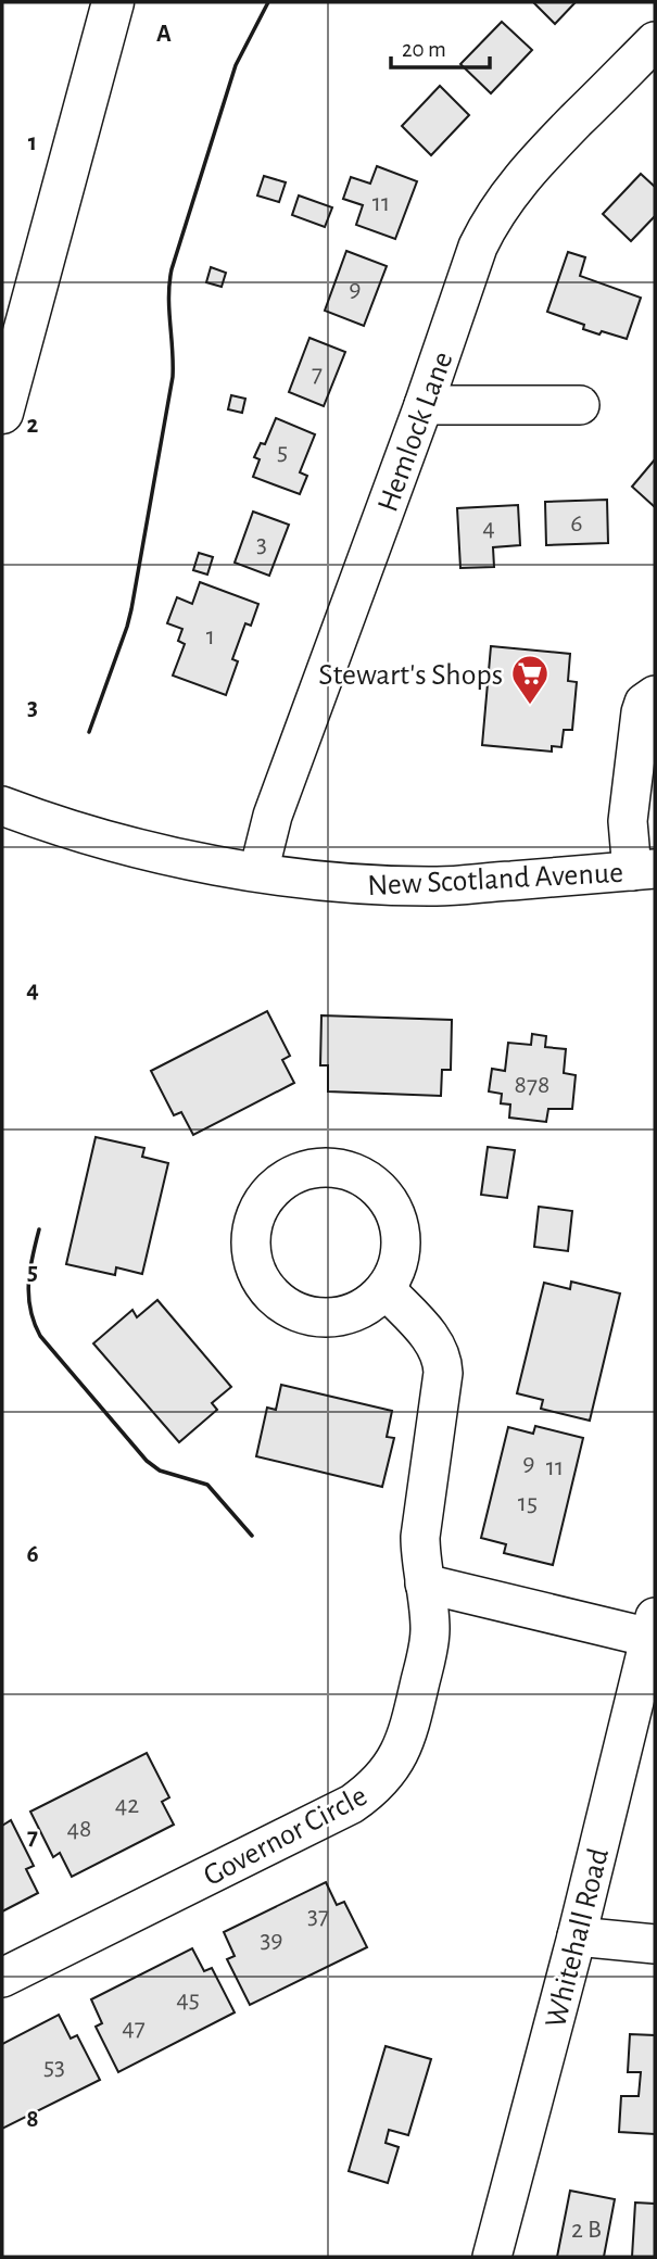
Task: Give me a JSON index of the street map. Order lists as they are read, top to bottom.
{
  "streets": {
    "street": [
      "Hemlock Lane",
      "New Scotland Avenue",
      "Governor Circle",
      "Whitehall Road"
    ]
  },
  "crossings": [
    ["Hemlock Lane", "New Scotland Avenue"]
  ],
  "places": {
    "supermarket": ["Stewart's Shops"]
  },
  "house_numbers": [
    "11",
    "9",
    "7",
    "5",
    "6",
    "4",
    "3",
    "1",
    "878",
    "9",
    "11",
    "15",
    "42",
    "48",
    "37",
    "39",
    "45",
    "47",
    "53",
    "2 B"
  ],
  "scale_bar": "20 m",
  "grid": {
    "columns": ["A"],
    "rows": [
      "1",
      "2",
      "3",
      "4",
      "5",
      "6",
      "7",
      "8"
    ]
  }
}
